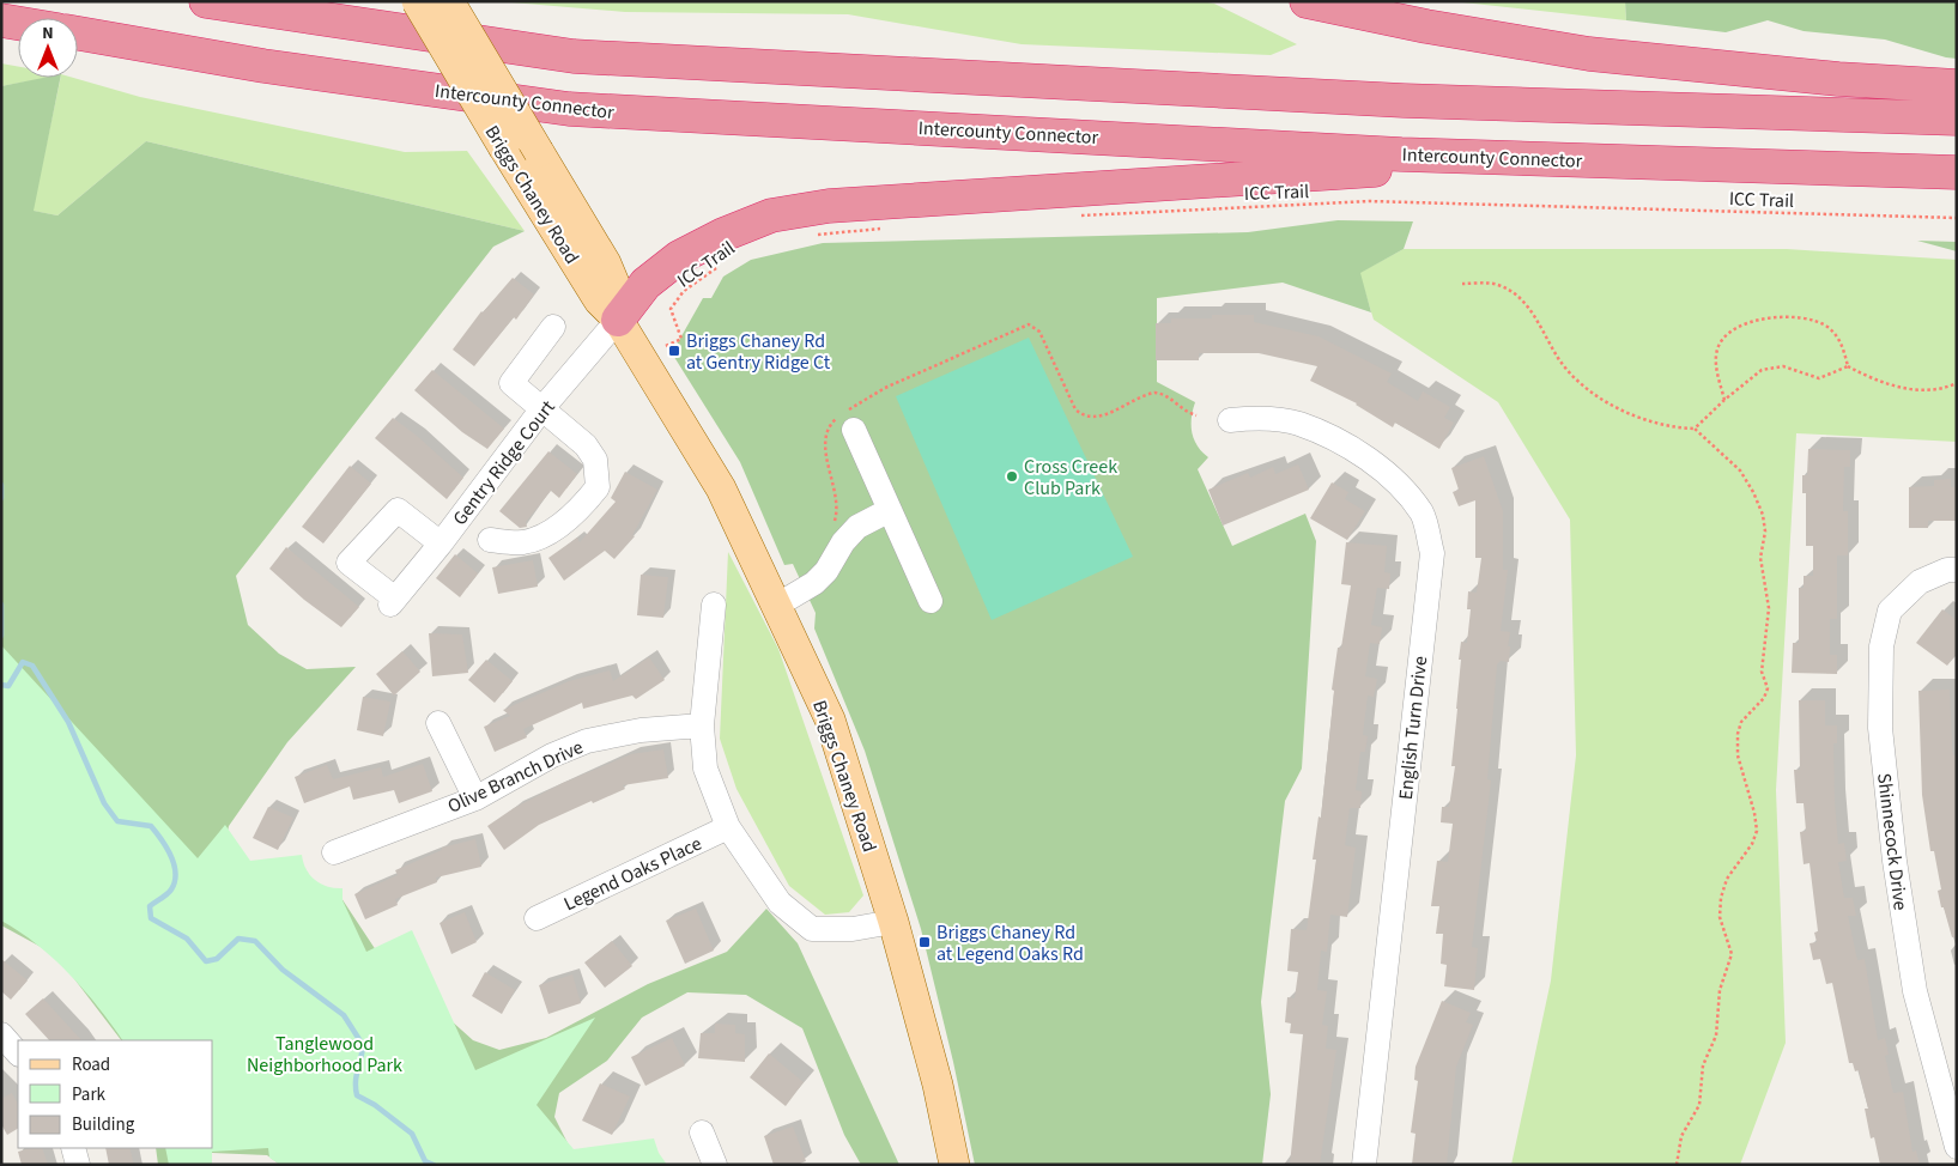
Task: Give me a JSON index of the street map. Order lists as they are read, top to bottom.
{
  "streets": {
    "highway": ["Intercounty Connector"],
    "main road": ["Briggs Chaney Road"],
    "street": [
      "Gentry Ridge Court",
      "English Turn Drive",
      "Olive Branch Drive",
      "Shinnecock Drive",
      "Legend Oaks Place"
    ],
    "path": ["ICC Trail"]
  },
  "crossings": [
    ["Briggs Chaney Road", "Gentry Ridge Court"]
  ],
  "parks": ["Tanglewood Neighborhood Park"],
  "places": {
    "transit": ["Briggs Chaney Rd at Gentry Ridge Ct", "Briggs Chaney Rd at Legend Oaks Rd"],
    "other": ["Cross Creek Club Park"]
  },
  "legend": ["Road", "Park", "Building"],
  "north": "top"
}
